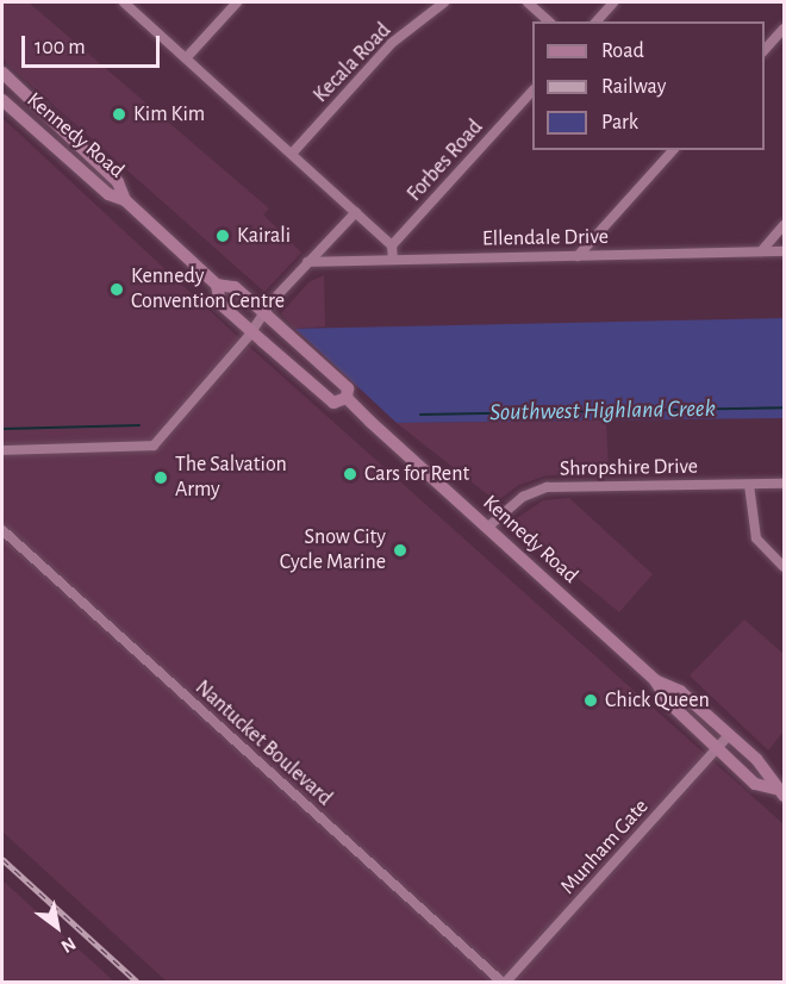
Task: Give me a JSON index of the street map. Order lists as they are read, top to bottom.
{
  "streets": {
    "main road": ["Kennedy Road"],
    "street": [
      "Kecala Road",
      "Forbes Road",
      "Ellendale Drive",
      "Shropshire Drive",
      "Nantucket Boulevard",
      "Munham Gate"
    ]
  },
  "crossings": [
    ["Kennedy Road", "Shropshire Drive"],
    ["Kennedy Road", "Munham Gate"],
    ["Nantucket Boulevard", "Munham Gate"]
  ],
  "water": ["Southwest Highland Creek"],
  "places": [
    "Kim Kim",
    "Kairali",
    "Kennedy Convention Centre",
    "Cars for Rent",
    "The Salvation Army",
    "Snow City Cycle Marine",
    "Chick Queen"
  ],
  "legend": ["Road", "Railway", "Park"],
  "scale_bar": "100 m",
  "north": "bottom right"
}
